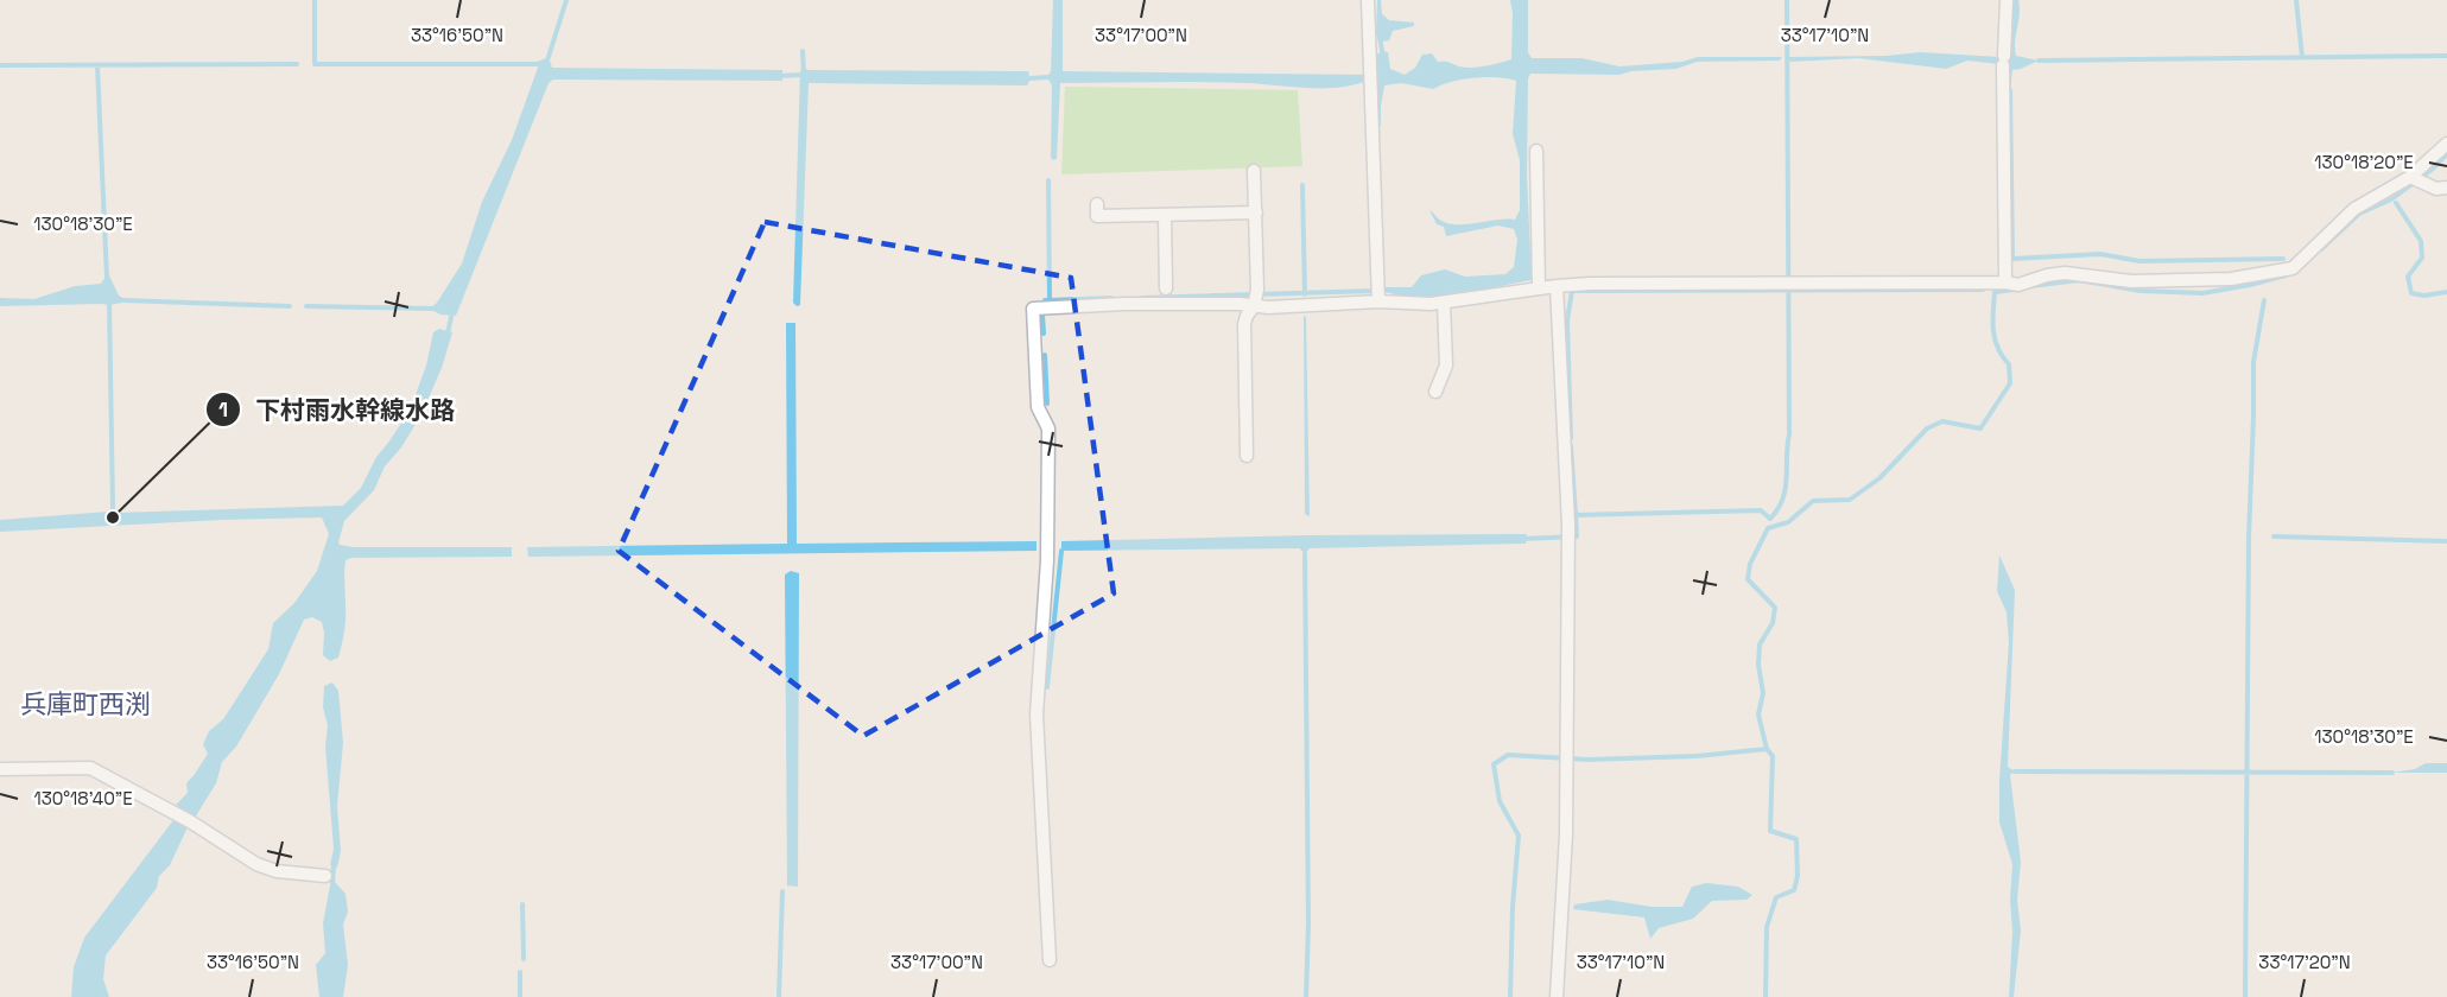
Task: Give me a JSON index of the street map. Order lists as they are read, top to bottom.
{
  "districts": ["兵庫町西渕"],
  "places": ["下村雨水幹線水路"],
  "coordinates": [
    "33°16'50\"N",
    "33°17'00\"N",
    "33°17'10\"N",
    "130°18'20\"E",
    "130°18'30\"E",
    "130°18'40\"E",
    "33°17'20\"N"
  ]
}
